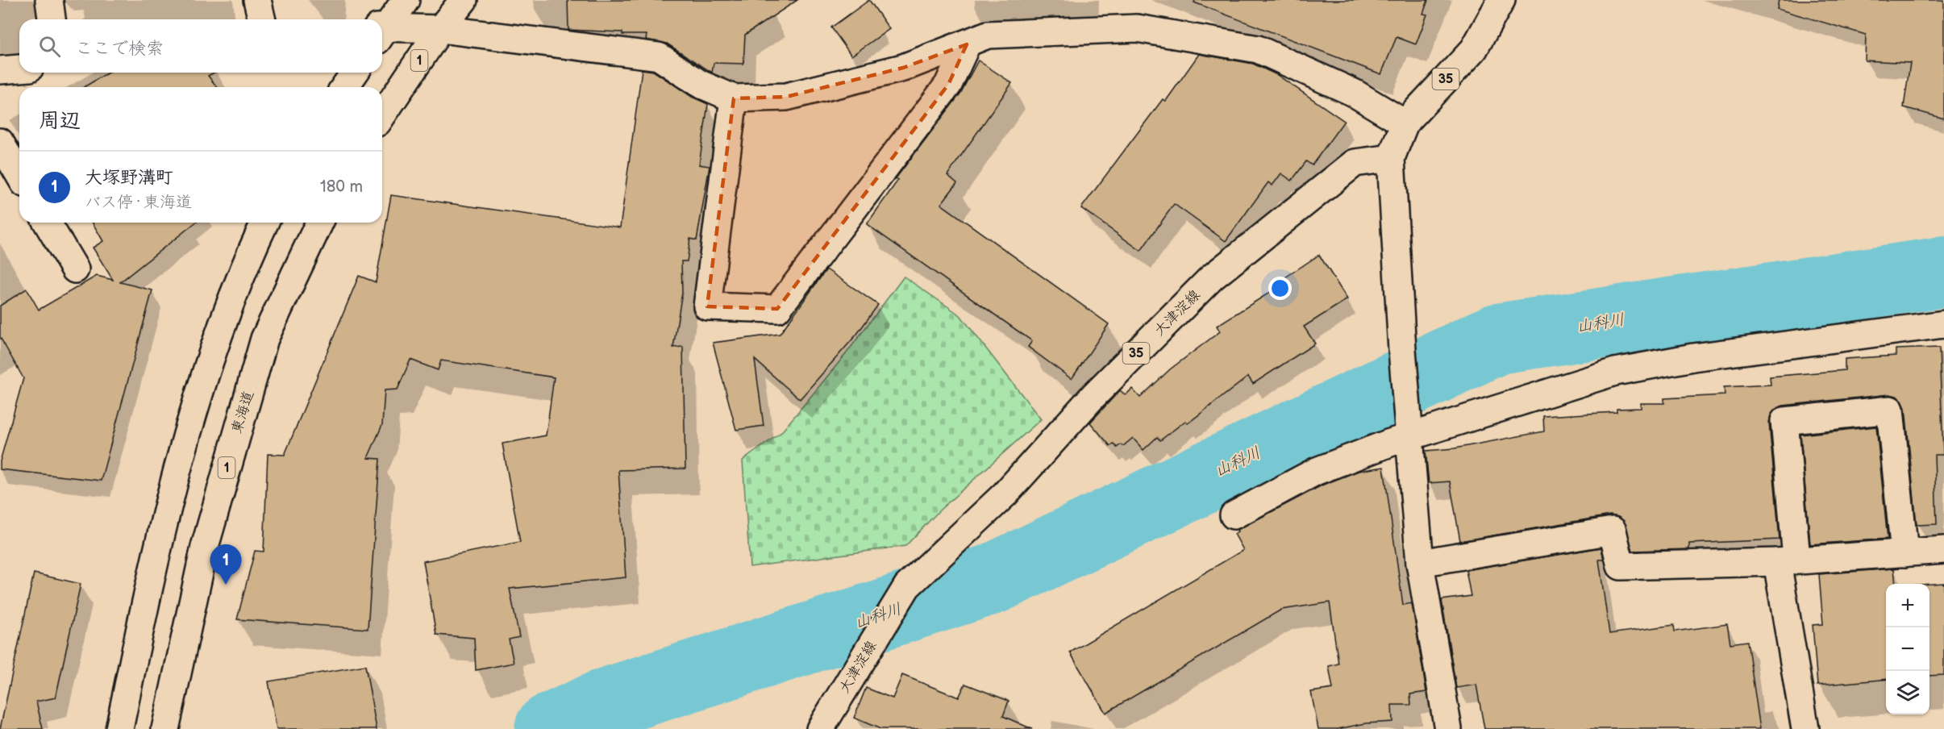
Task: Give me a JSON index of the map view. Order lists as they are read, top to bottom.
{
  "streets": {
    "main road": [
      "1",
      "35",
      "大津淀線",
      "東海道"
    ]
  },
  "crossings": [
    ["35", "大津淀線"]
  ],
  "water": ["山科川"],
  "page": {
    "search": "ここで検索",
    "heading": "周辺",
    "list": [
      {
        "mark": "1",
        "name": "大塚野溝町",
        "note": "バス停 · 東海道",
        "value": "180 m"
      }
    ],
    "pins": "1",
    "map_buttons": ["+", "−"]
  }
}
